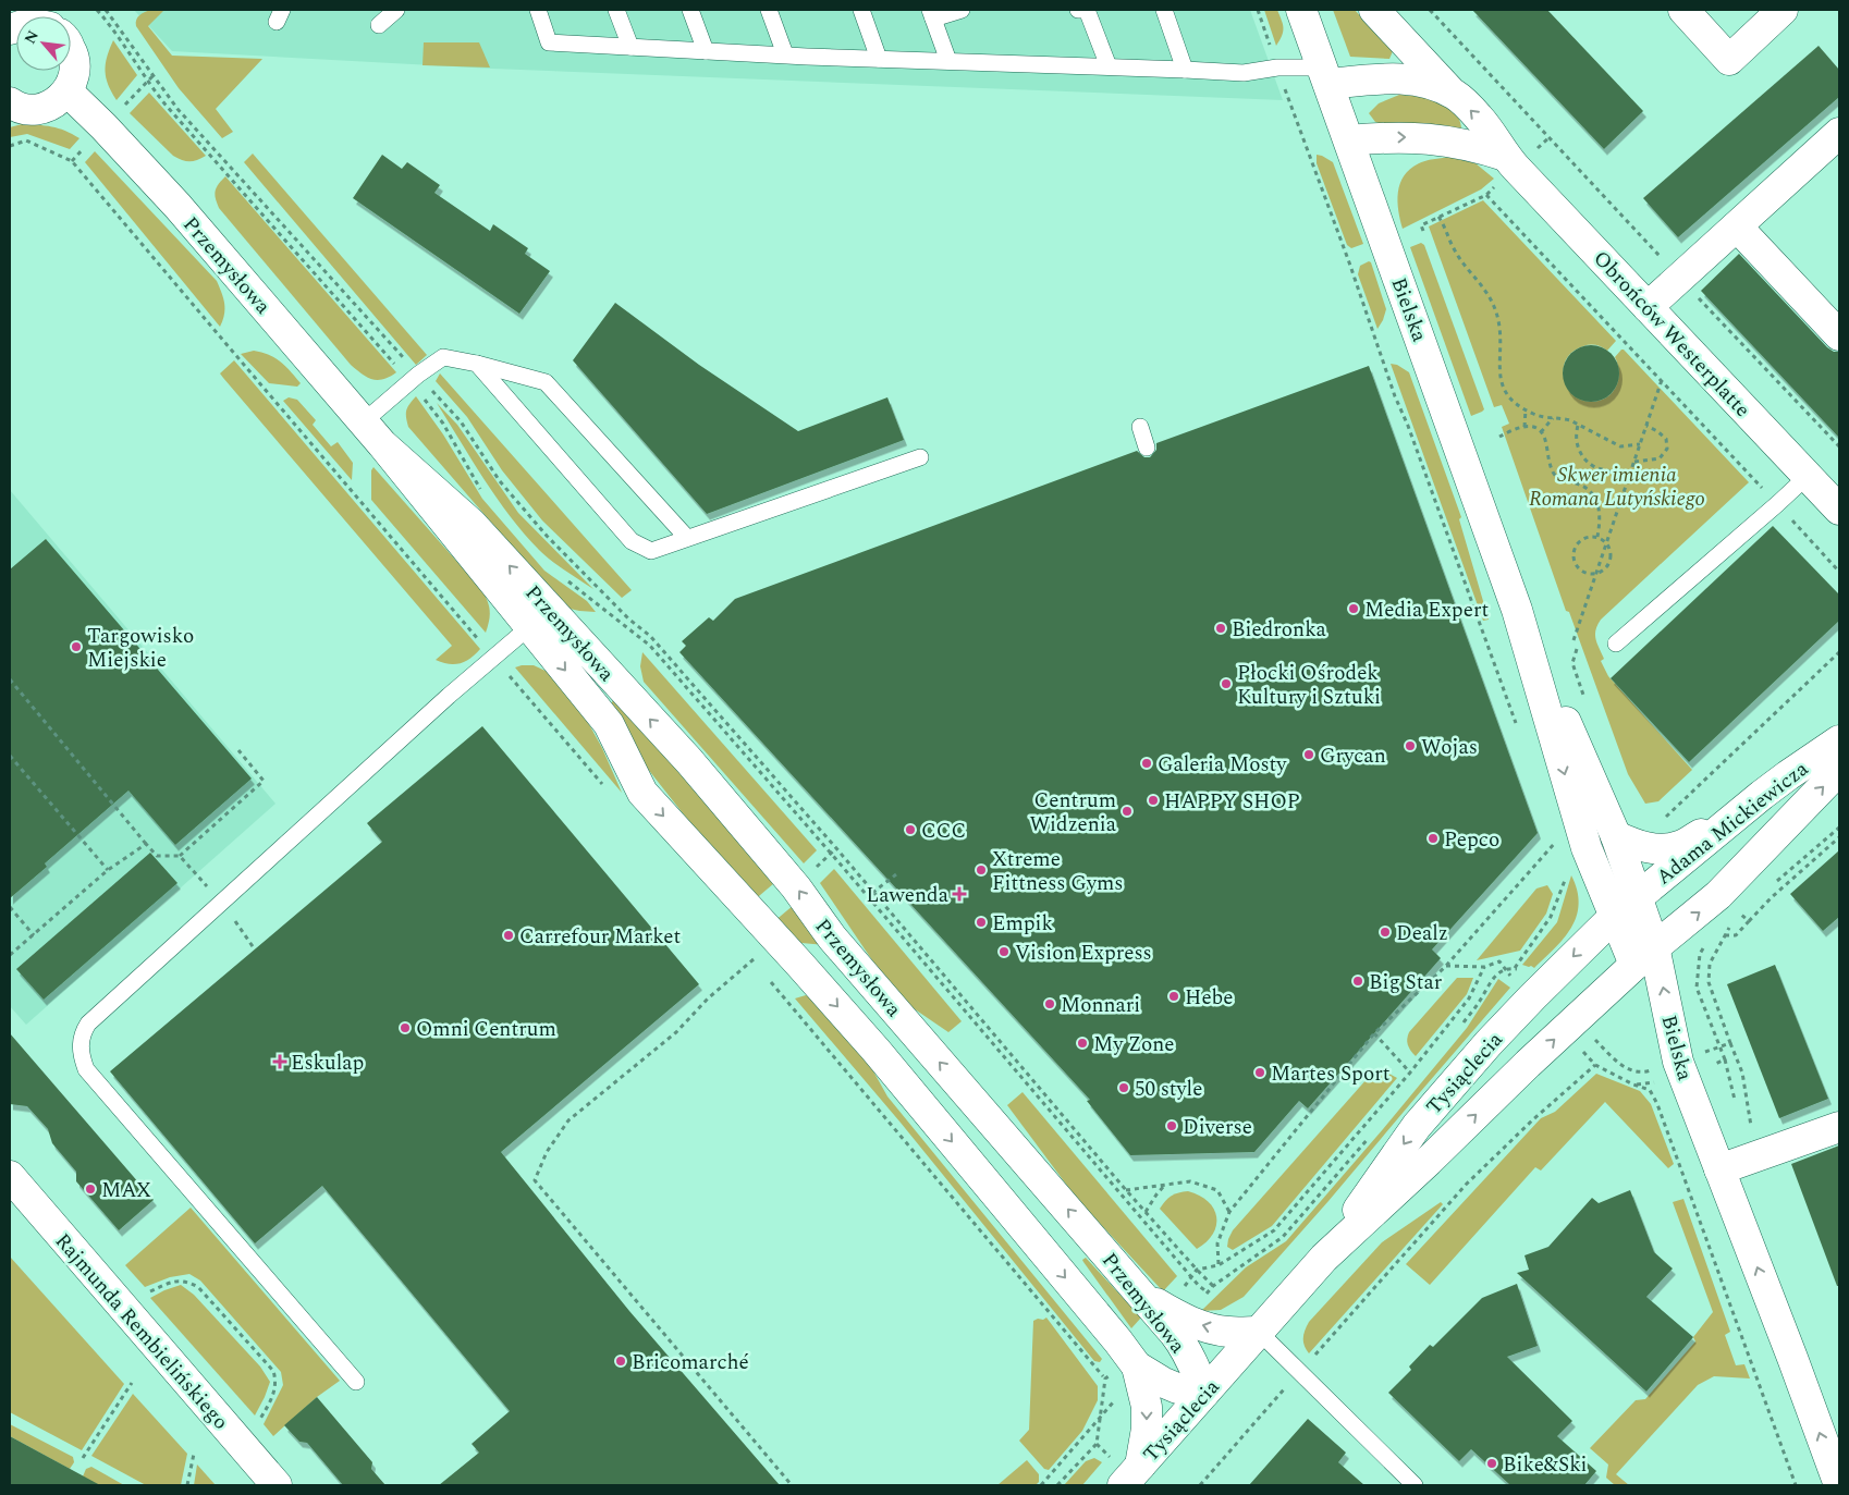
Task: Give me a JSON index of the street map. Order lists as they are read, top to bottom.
{
  "streets": {
    "street": [
      "Przemysłowa",
      "Bielska",
      "Obrońców Westerplatte",
      "Adama Mickiewicza",
      "Tysiąclecia",
      "Rajmunda Rembielińskiego"
    ]
  },
  "crossings": [
    ["Przemysłowa", "Tysiąclecia"],
    ["Bielska", "Obrońców Westerplatte"],
    ["Bielska", "Adama Mickiewicza"],
    ["Bielska", "Tysiąclecia"],
    ["Adama Mickiewicza", "Tysiąclecia"]
  ],
  "parks": ["Skwer imienia Romana Lutyńskiego"],
  "places": {
    "other": [
      "Media Expert",
      "Biedronka",
      "Targowisko Miejskie",
      "Płocki Ośrodek Kultury i Sztuki",
      "Wojas",
      "Grycan",
      "Galeria Mosty",
      "HAPPY SHOP",
      "Centrum Widzenia",
      "CCC",
      "Pepco",
      "Xtreme Fittness Gyms",
      "Empik",
      "Dealz",
      "Carrefour Market",
      "Vision Express",
      "Big Star",
      "Hebe",
      "Monnari",
      "Omni Centrum",
      "My Zone",
      "Martes Sport",
      "50 style",
      "Diverse",
      "MAX",
      "Bricomarché",
      "Bike&Ski"
    ],
    "health": ["Lawenda", "Eskulap"]
  },
  "north": "top left"
}
